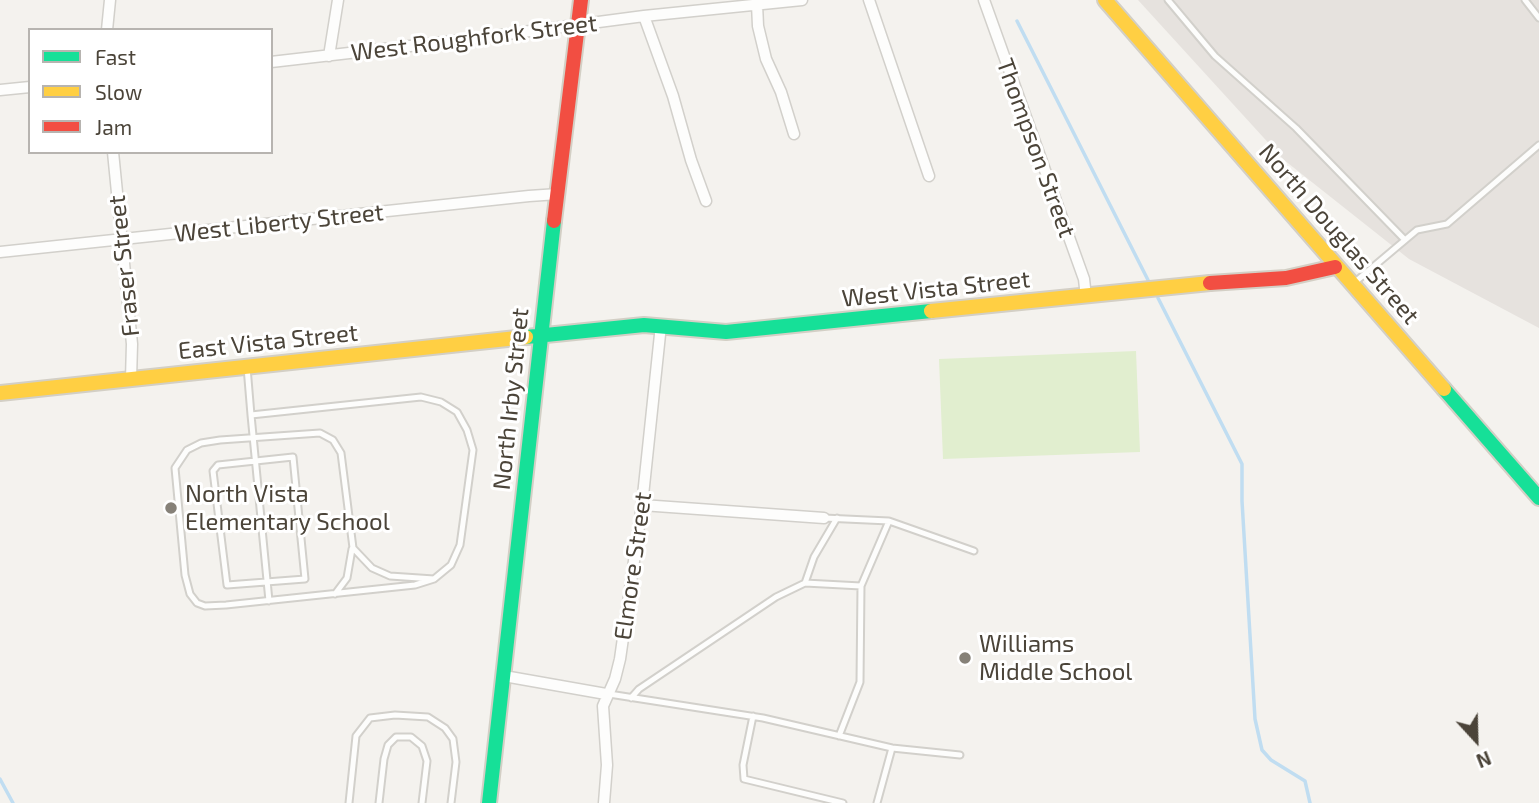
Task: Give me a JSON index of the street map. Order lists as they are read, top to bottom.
{
  "streets": {
    "street": [
      "West Roughfork Street",
      "Thompson Street",
      "West Liberty Street",
      "North Douglas Street",
      "Fraser Street",
      "West Vista Street",
      "East Vista Street",
      "North Irby Street",
      "Elmore Street"
    ]
  },
  "crossings": [
    ["West Roughfork Street", "North Irby Street"],
    ["Thompson Street", "West Vista Street"],
    ["West Liberty Street", "Fraser Street"],
    ["West Liberty Street", "North Irby Street"],
    ["North Douglas Street", "West Vista Street"],
    ["Fraser Street", "East Vista Street"],
    ["West Vista Street", "East Vista Street"],
    ["West Vista Street", "North Irby Street"],
    ["West Vista Street", "Elmore Street"],
    ["East Vista Street", "North Irby Street"]
  ],
  "places": ["North Vista Elementary School", "Williams Middle School"],
  "legend": ["Fast", "Slow", "Jam"],
  "north": "bottom"
}
